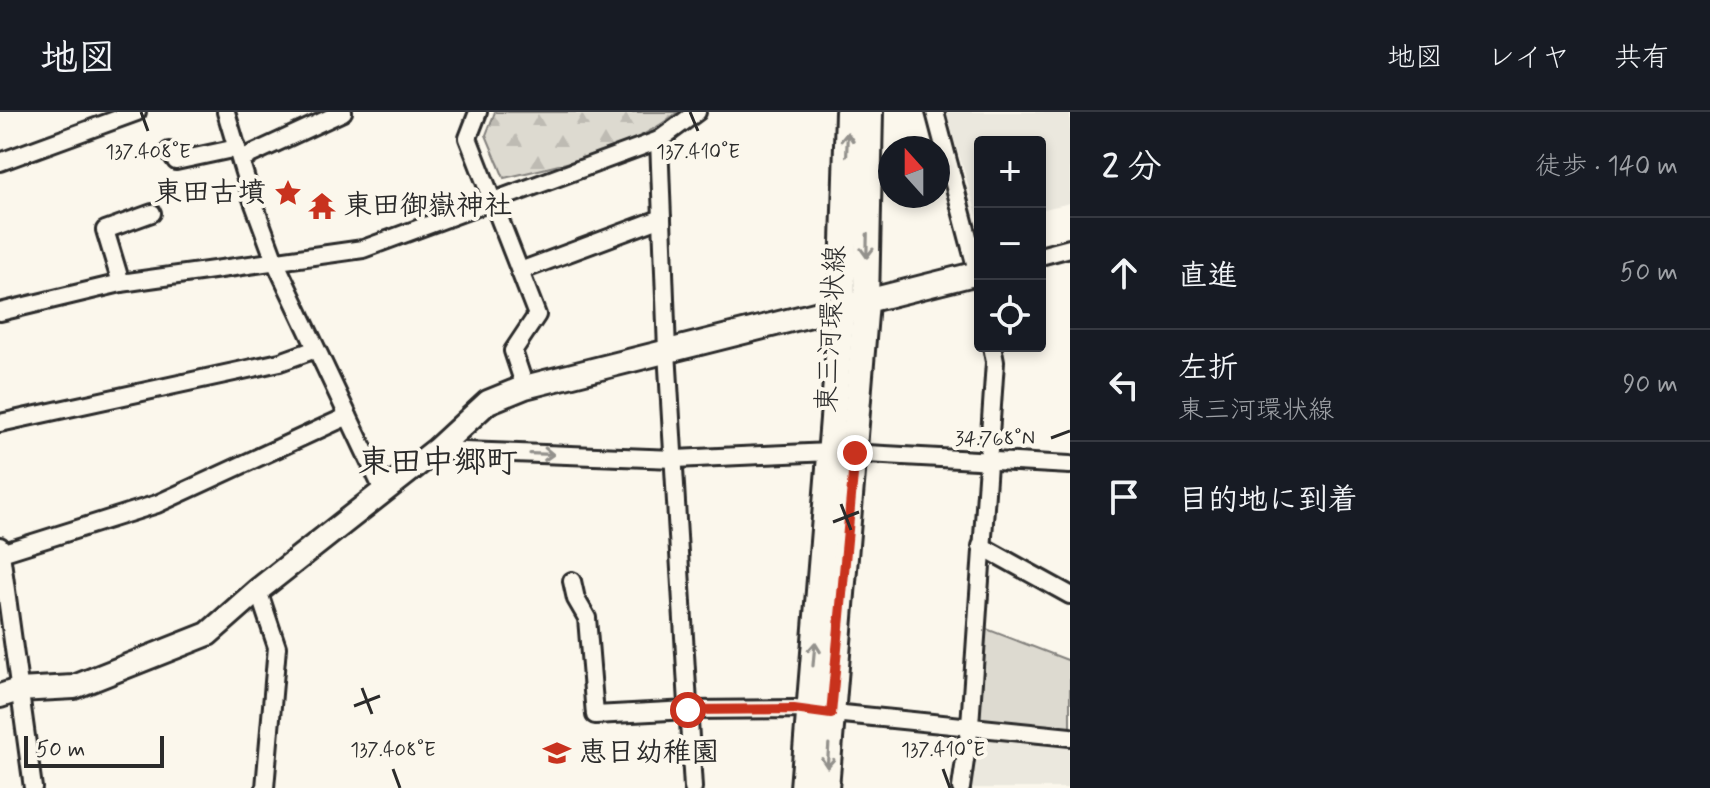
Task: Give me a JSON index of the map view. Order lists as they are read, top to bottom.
{
  "streets": {
    "main road": ["東三河環状線"]
  },
  "districts": ["東田中郷町"],
  "places": {
    "place": ["東田古墳"],
    "temple": ["東田御嶽神社"],
    "school or university": ["恵日幼稚園"]
  },
  "scale_bar": "50 m",
  "north": "top",
  "page": {
    "header": "地図",
    "nav": ["地図", "レイヤ", "共有"],
    "heading": ["2 分", "徒歩 · 140 m"],
    "map_buttons": ["+", "−"],
    "list": [
      ["直進", "50 m"],
      ["左折", "東三河環状線", "90 m"],
      "目的地に到着"
    ],
    "scale": "50 m"
  },
  "coordinates": ["137.408°E", "137.410°E", "34.768°N"]
}
